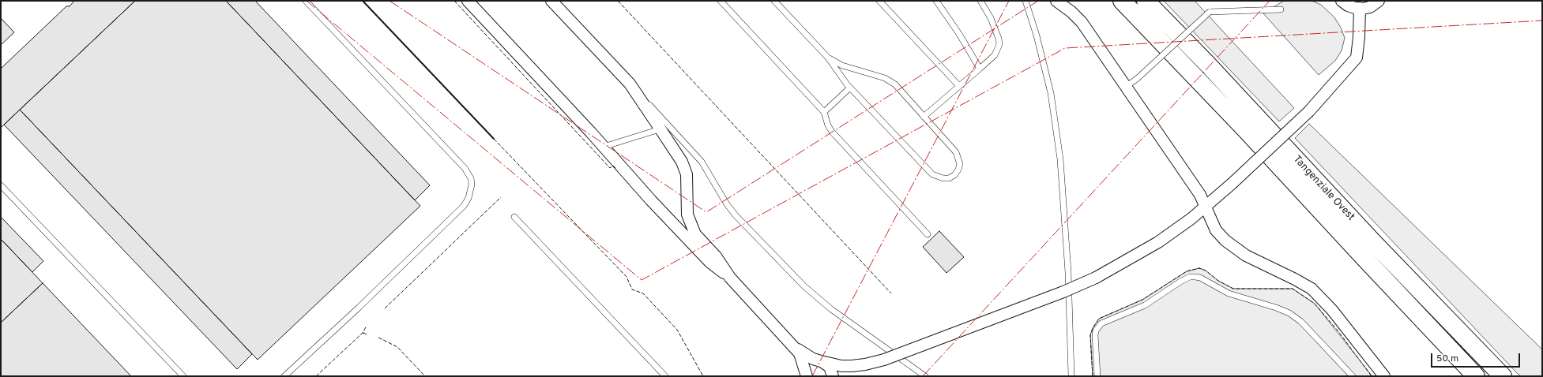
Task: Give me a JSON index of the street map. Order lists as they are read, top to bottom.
{
  "streets": {
    "highway": ["Tangenziale Ovest"]
  },
  "scale_bar": "50 m"
}
